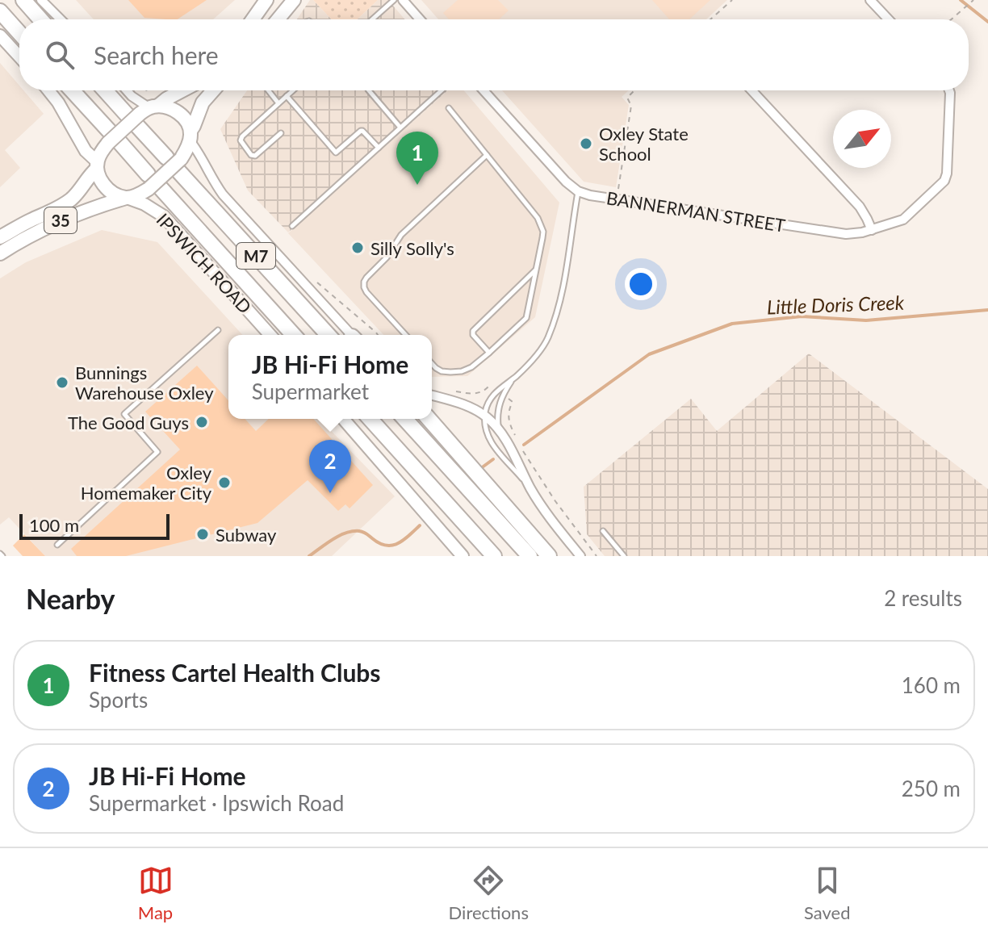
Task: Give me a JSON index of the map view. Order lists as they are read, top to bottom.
{
  "streets": {
    "highway": ["M7"],
    "main road": ["35", "IPSWICH ROAD"],
    "street": ["BANNERMAN STREET"]
  },
  "crossings": [
    ["35", "M7"],
    ["35", "IPSWICH ROAD"]
  ],
  "water": ["Little Doris Creek"],
  "places": [
    "Oxley State School",
    "Silly Solly's",
    "Bunnings Warehouse Oxley",
    "The Good Guys",
    "Oxley Homemaker City",
    "Subway"
  ],
  "scale_bar": "100 m",
  "north": "top right",
  "page": {
    "search": "Search here",
    "pins": ["1", "2"],
    "popup": ["JB Hi-Fi Home", "Supermarket"],
    "scale": "100 m",
    "heading": ["Nearby", "2 results"],
    "list": [
      {
        "mark": "1",
        "name": "Fitness Cartel Health Clubs",
        "note": "Sports",
        "value": "160 m"
      },
      {
        "mark": "2",
        "name": "JB Hi-Fi Home",
        "note": "Supermarket · Ipswich Road",
        "value": "250 m"
      }
    ],
    "nav": ["Map", "Directions", "Saved"]
  }
}
